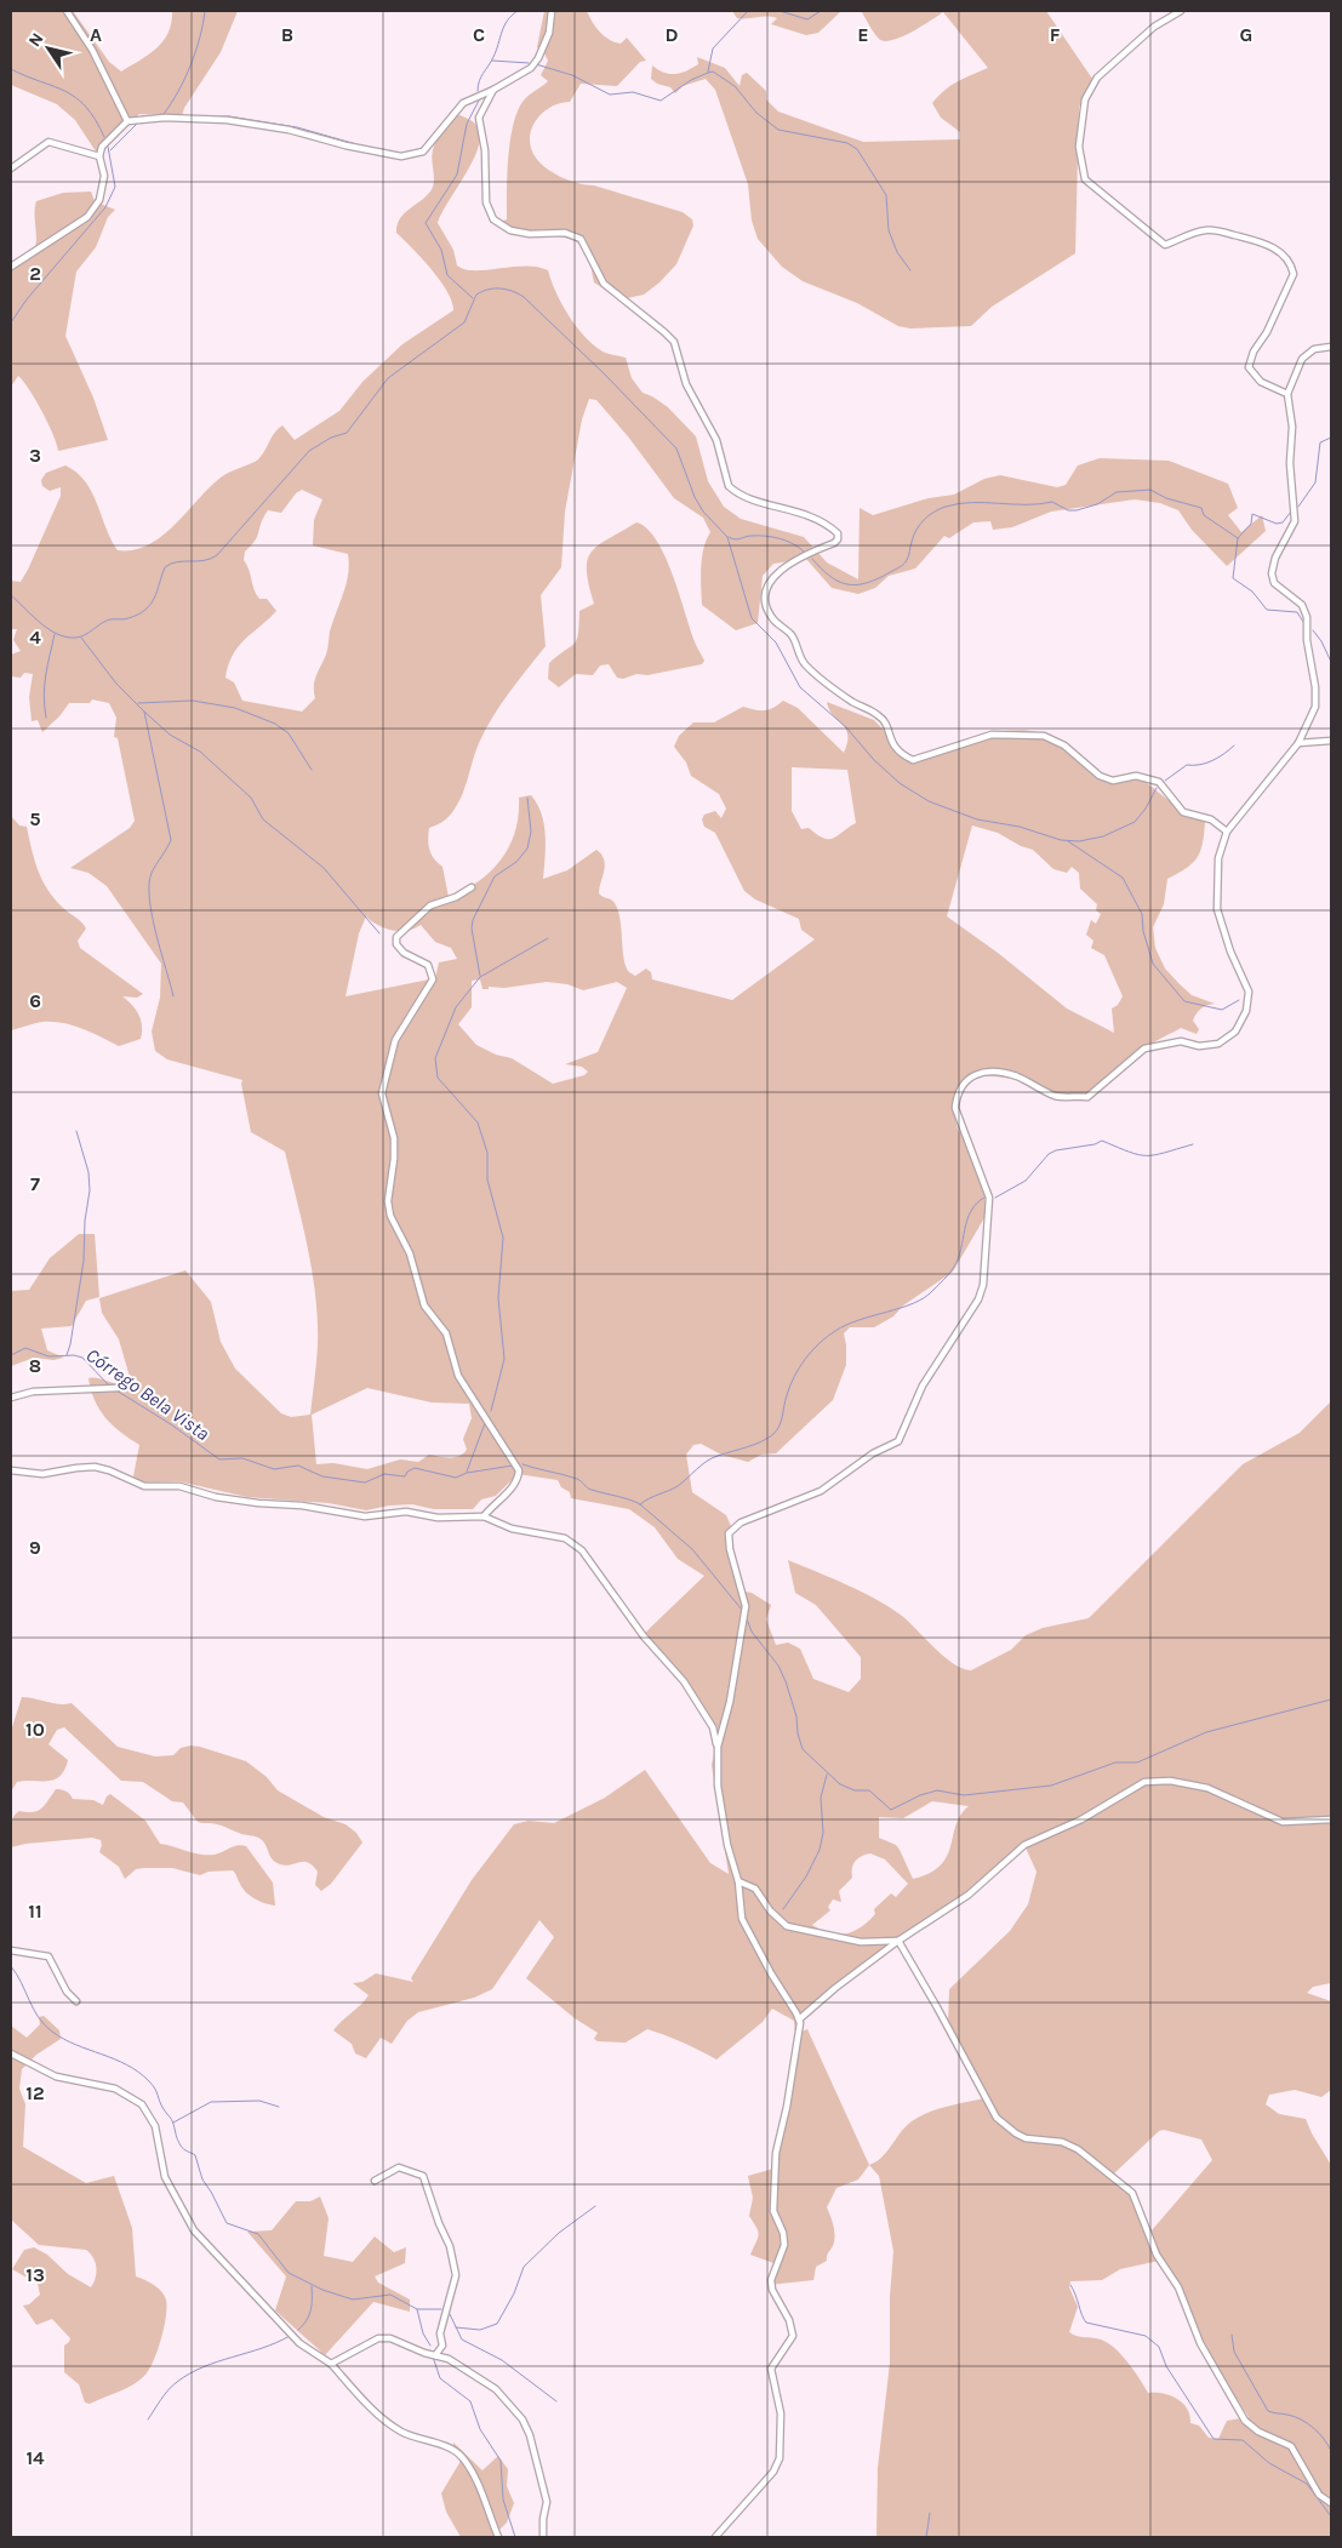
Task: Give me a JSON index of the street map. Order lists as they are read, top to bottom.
{
  "water": ["Córrego Bela Vista"],
  "north": "top left",
  "grid": {
    "columns": [
      "A",
      "B",
      "C",
      "D",
      "E",
      "F",
      "G"
    ],
    "rows": [
      "2",
      "3",
      "4",
      "5",
      "6",
      "7",
      "8",
      "9",
      "10",
      "11",
      "12",
      "13",
      "14"
    ]
  }
}
